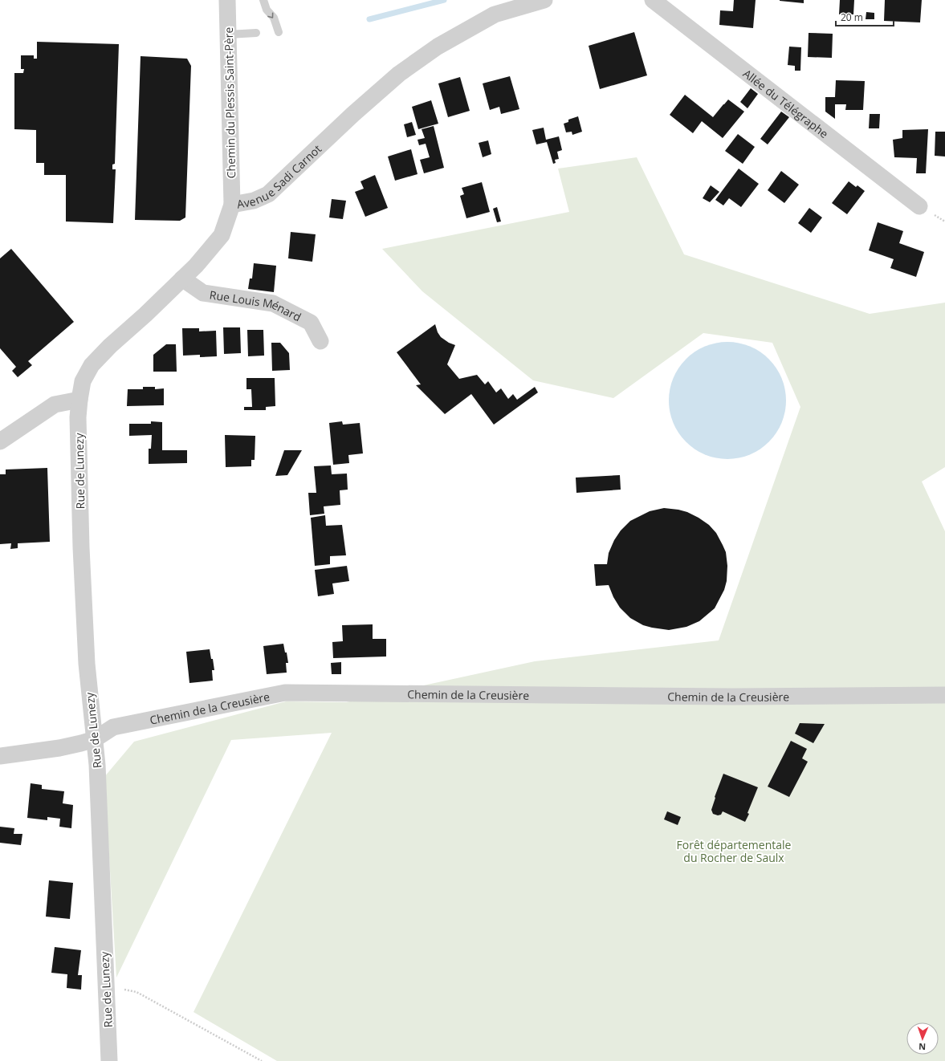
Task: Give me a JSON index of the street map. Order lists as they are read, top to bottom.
{
  "streets": {
    "street": [
      "Chemin du Plessis Saint-Père",
      "Allée du Télégraphe",
      "Avenue Sadi Carnot",
      "Rue Louis Ménard",
      "Rue de Lunezy",
      "Chemin de la Creusière"
    ]
  },
  "crossings": [
    ["Chemin du Plessis Saint-Père", "Avenue Sadi Carnot"],
    ["Avenue Sadi Carnot", "Rue Louis Ménard"],
    ["Avenue Sadi Carnot", "Rue de Lunezy"],
    ["Rue de Lunezy", "Chemin de la Creusière"]
  ],
  "parks": ["Forêt départementale du Rocher de Saulx"],
  "scale_bar": "20 m",
  "north": "bottom"
}
